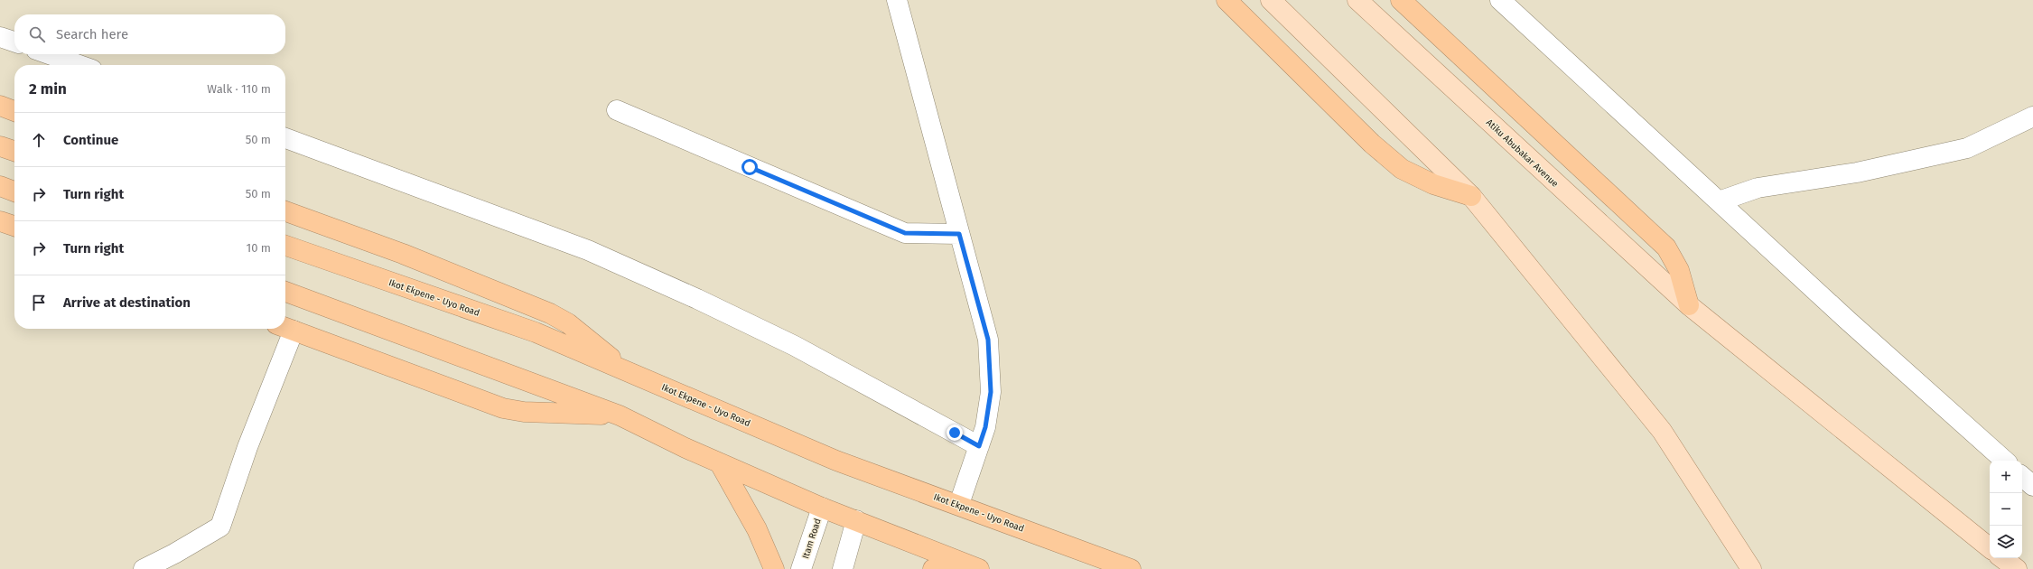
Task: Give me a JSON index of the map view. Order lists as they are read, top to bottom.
{
  "streets": {
    "highway": ["Ikot Ekpene - Uyo Road"],
    "main road": ["Atiku Abubakar Avenue"],
    "street": ["Itam Road"]
  },
  "page": {
    "search": "Search here",
    "heading": ["2 min", "Walk · 110 m"],
    "list": [
      ["Continue", "50 m"],
      ["Turn right", "50 m"],
      ["Turn right", "10 m"],
      "Arrive at destination"
    ],
    "map_buttons": ["+", "−"]
  }
}
